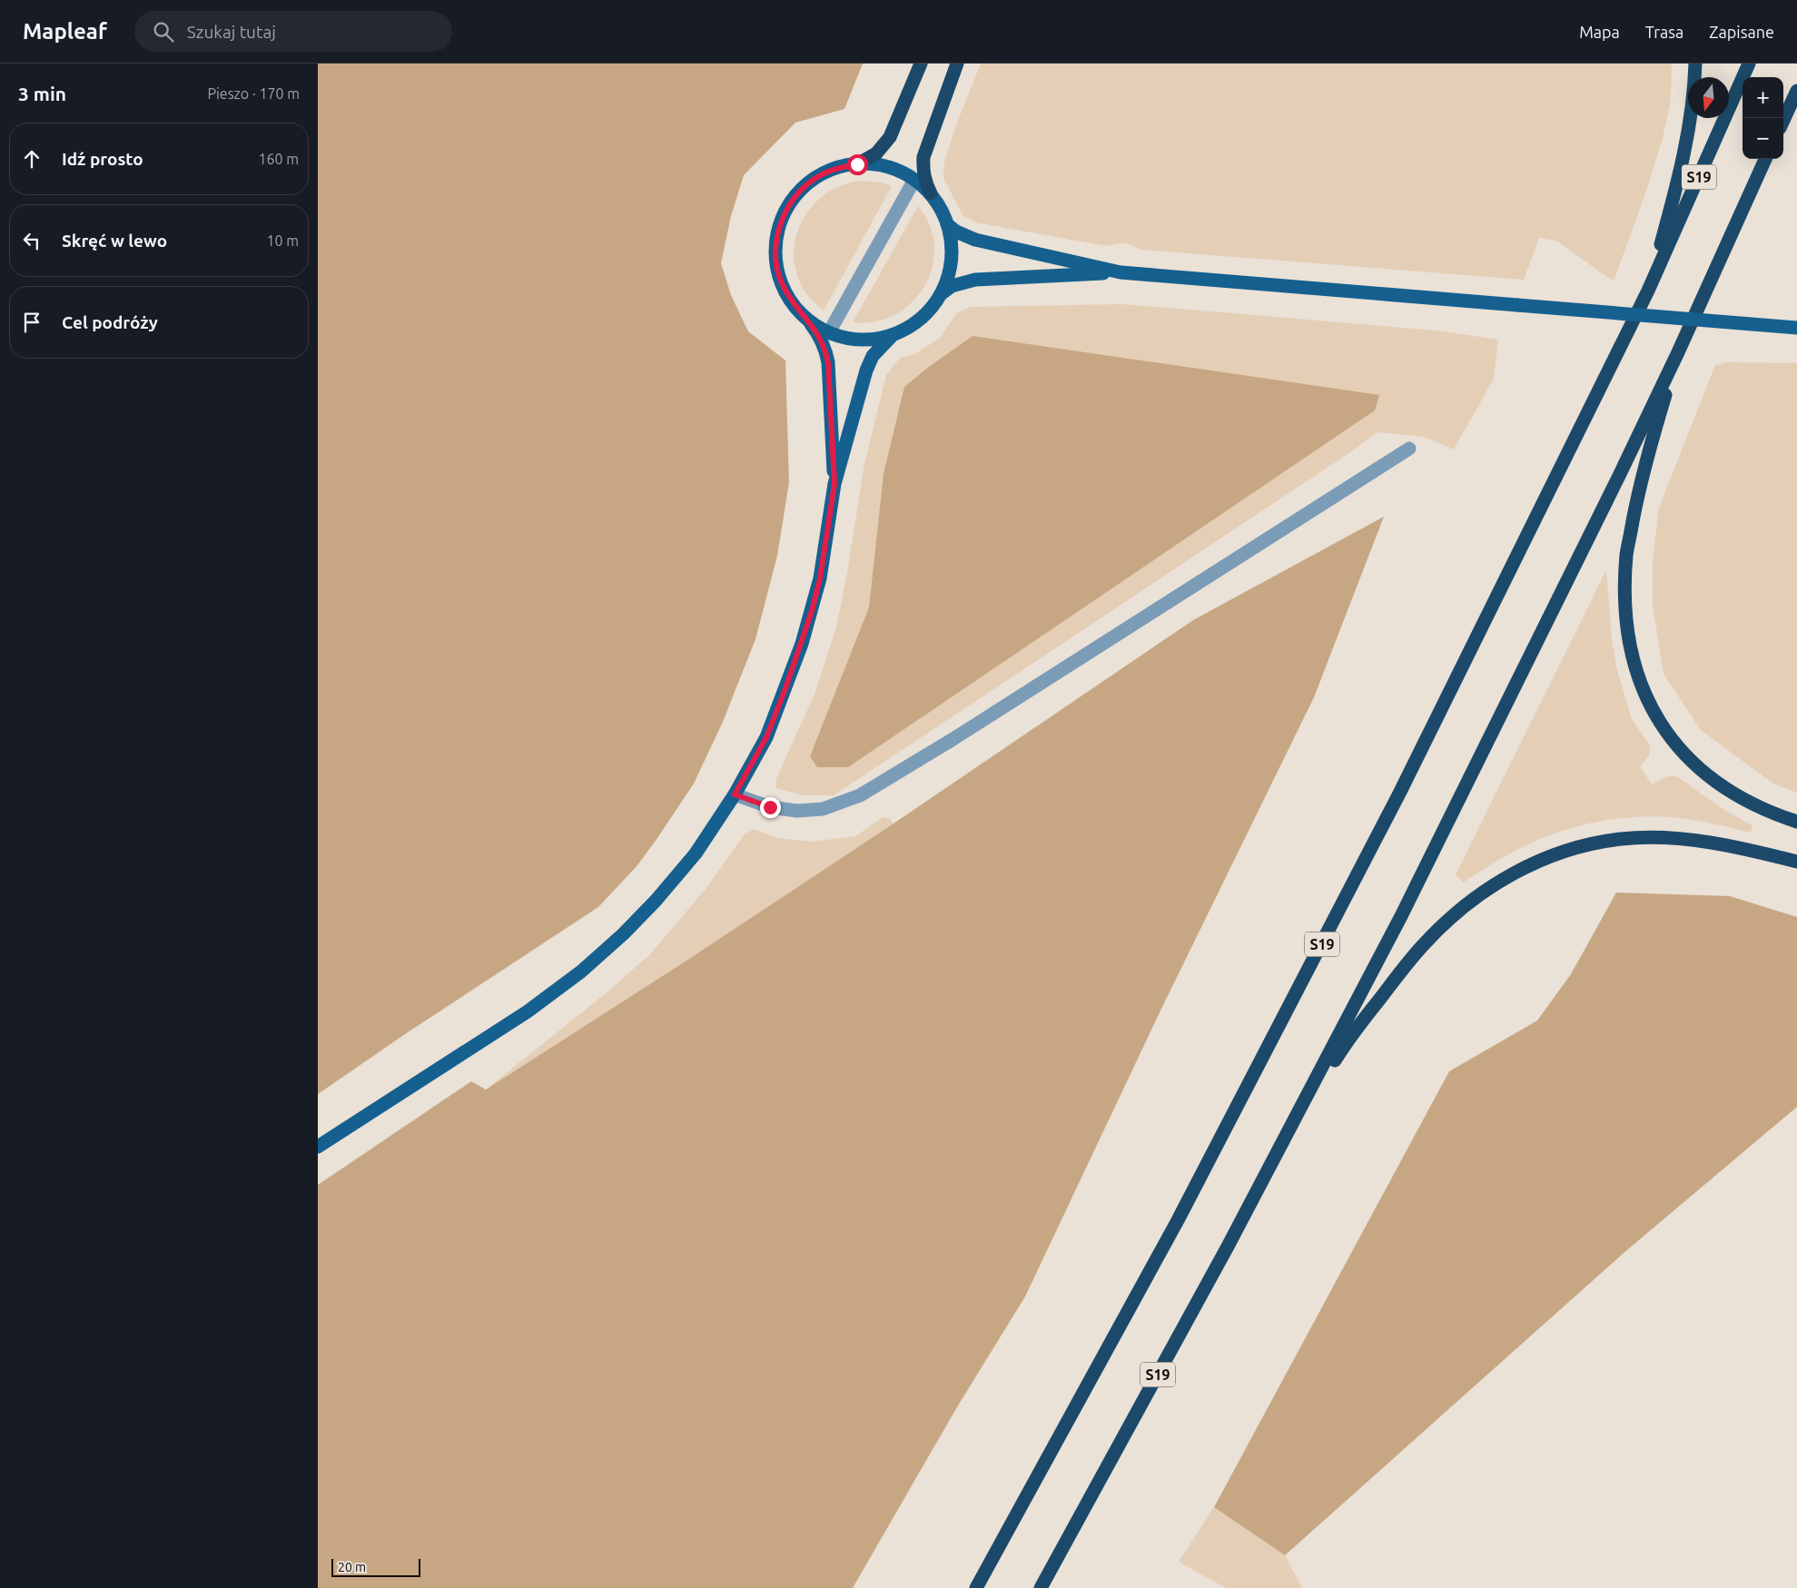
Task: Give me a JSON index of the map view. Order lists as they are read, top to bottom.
{
  "streets": {
    "highway": ["S19"]
  },
  "scale_bar": "20 m",
  "north": "bottom",
  "page": {
    "header": "Mapleaf",
    "search": "Szukaj tutaj",
    "nav": ["Mapa", "Trasa", "Zapisane"],
    "heading": ["3 min", "Pieszo · 170 m"],
    "map_buttons": ["+", "−"],
    "list": [
      ["Idź prosto", "160 m"],
      ["Skręć w lewo", "10 m"],
      "Cel podróży"
    ],
    "scale": "20 m"
  }
}
